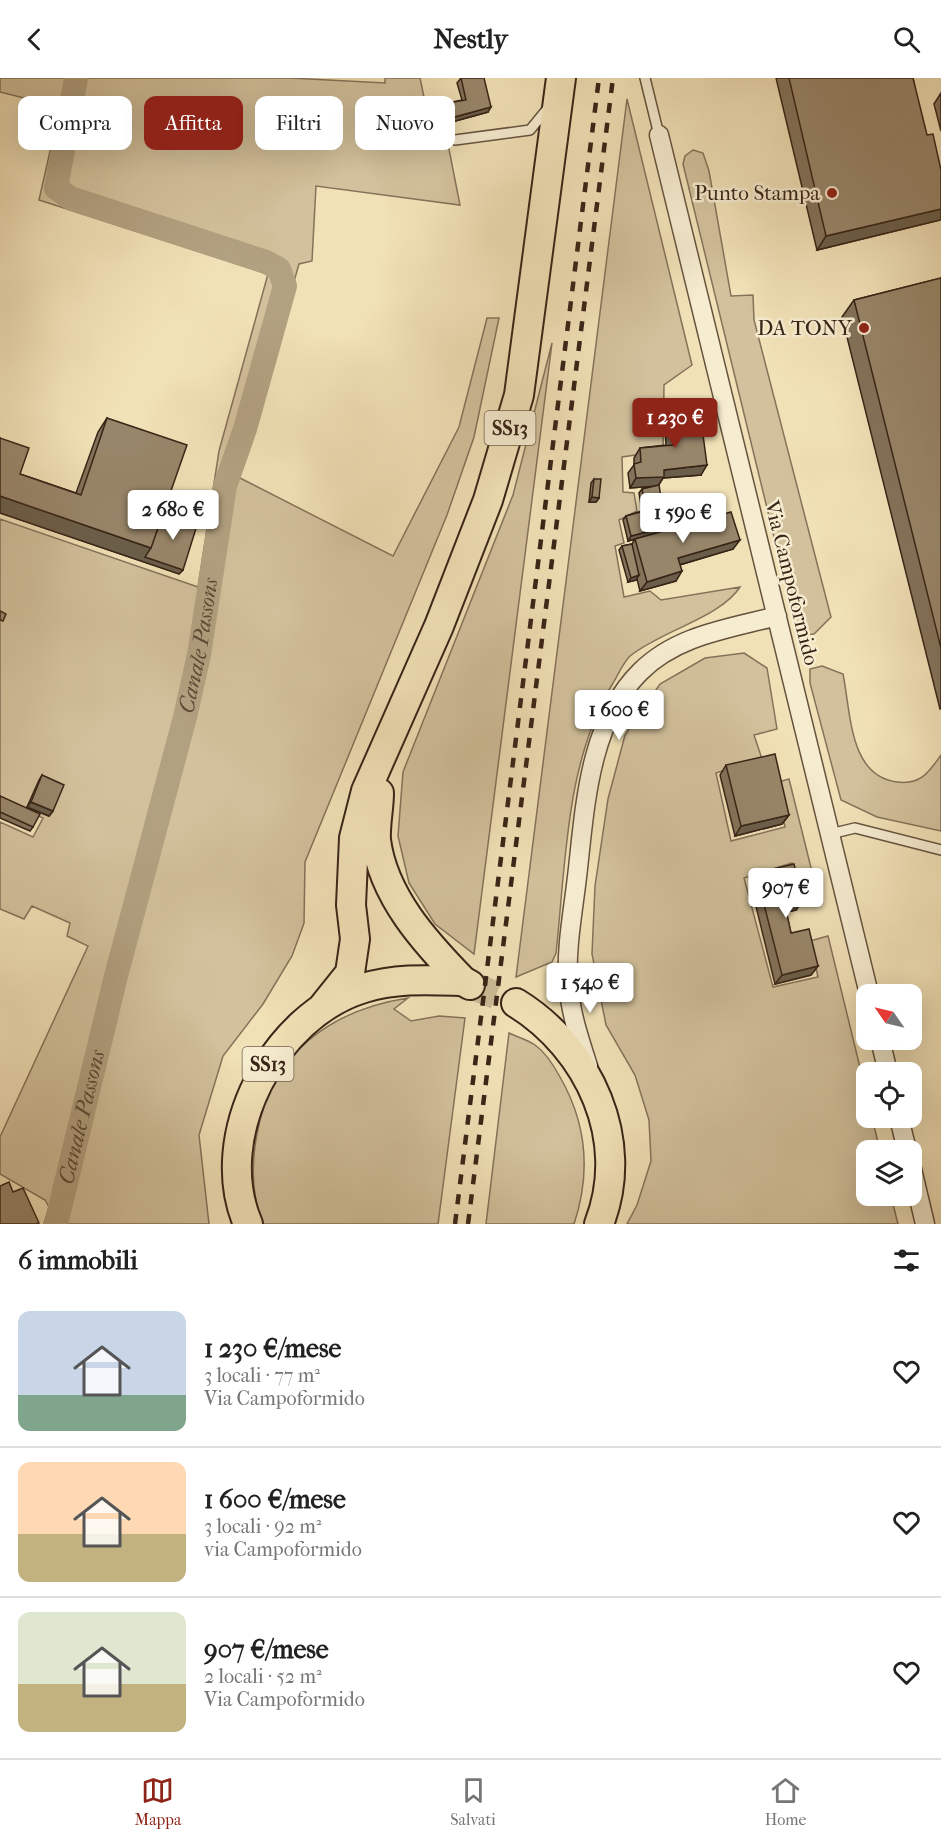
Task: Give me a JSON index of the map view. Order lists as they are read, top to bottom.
{
  "streets": {
    "main road": ["SS13"],
    "street": ["Via Campoformido"]
  },
  "water": ["Canale Passons"],
  "places": ["Punto Stampa", "DA TONY"],
  "north": "top left",
  "page": {
    "header": "Nestly",
    "chip": [
      "Compra",
      "Affitta",
      "Filtri",
      "Nuovo"
    ],
    "price": [
      "1 230 €",
      "2 680 €",
      "1 590 €",
      "1 600 €",
      "907 €",
      "1 540 €"
    ],
    "heading": "6 immobili",
    "list": [
      {
        "name": "1 230 €/mese",
        "note": "3 locali · 77 m² · Via Campoformido"
      },
      {
        "name": "1 600 €/mese",
        "note": "3 locali · 92 m² · via Campoformido"
      },
      {
        "name": "907 €/mese",
        "note": "2 locali · 52 m² · Via Campoformido"
      }
    ],
    "tabs": ["Mappa", "Salvati", "Home"]
  }
}
